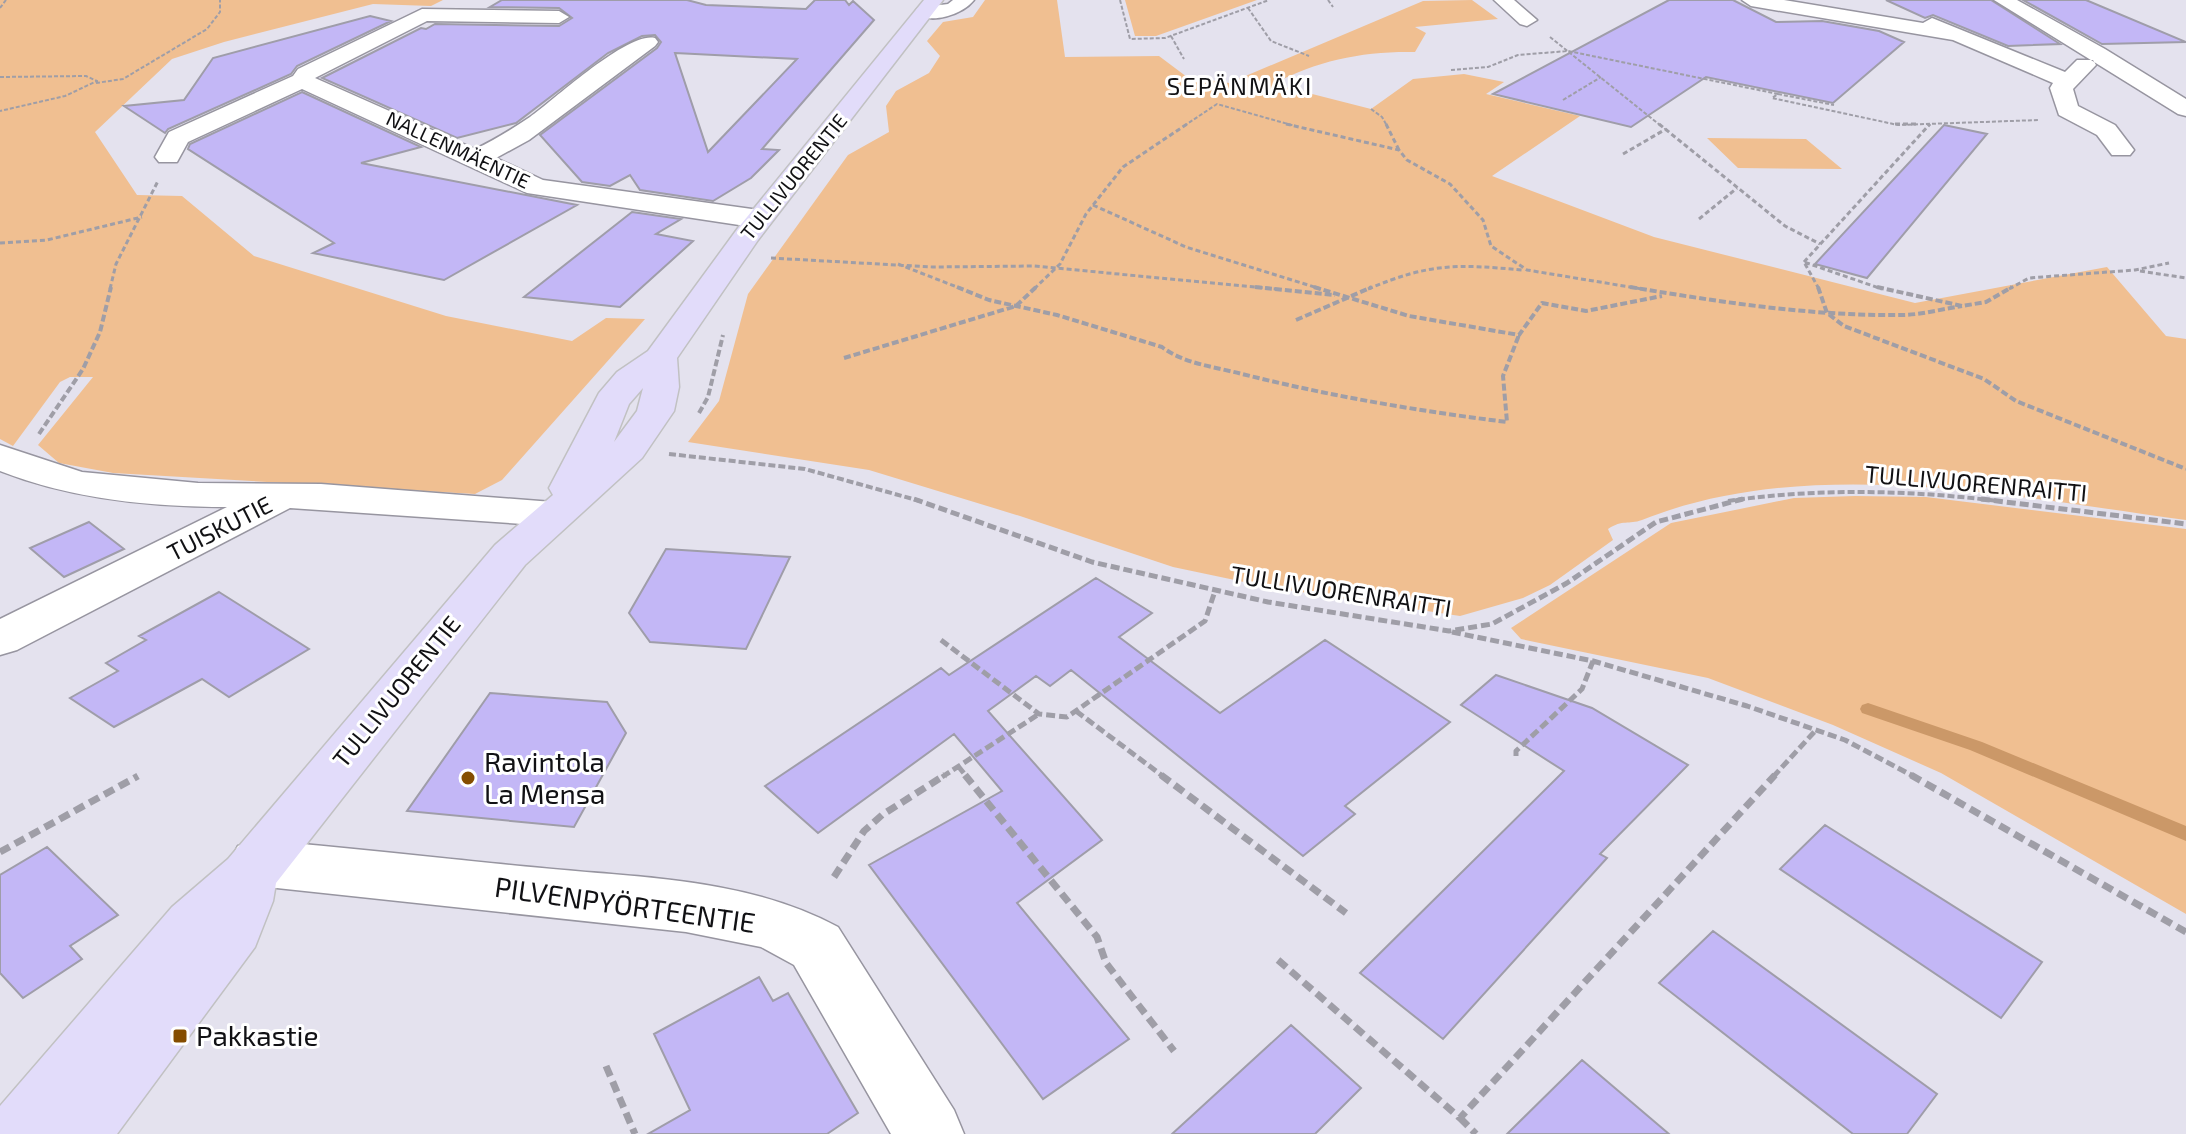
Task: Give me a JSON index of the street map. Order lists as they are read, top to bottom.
{
  "streets": {
    "main road": ["TULLIVUORENTIE"],
    "street": ["NALLENMÄENTIE", "TUISKUTIE", "PILVENPYÖRTEENTIE"],
    "path": ["TULLIVUORENRAITTI"]
  },
  "crossings": [
    ["NALLENMÄENTIE", "TULLIVUORENTIE"],
    ["TULLIVUORENTIE", "TUISKUTIE"],
    ["TULLIVUORENTIE", "PILVENPYÖRTEENTIE"]
  ],
  "districts": ["SEPÄNMÄKI"],
  "places": {
    "other": ["Ravintola La Mensa"],
    "transit": ["Pakkastie"]
  }
}
